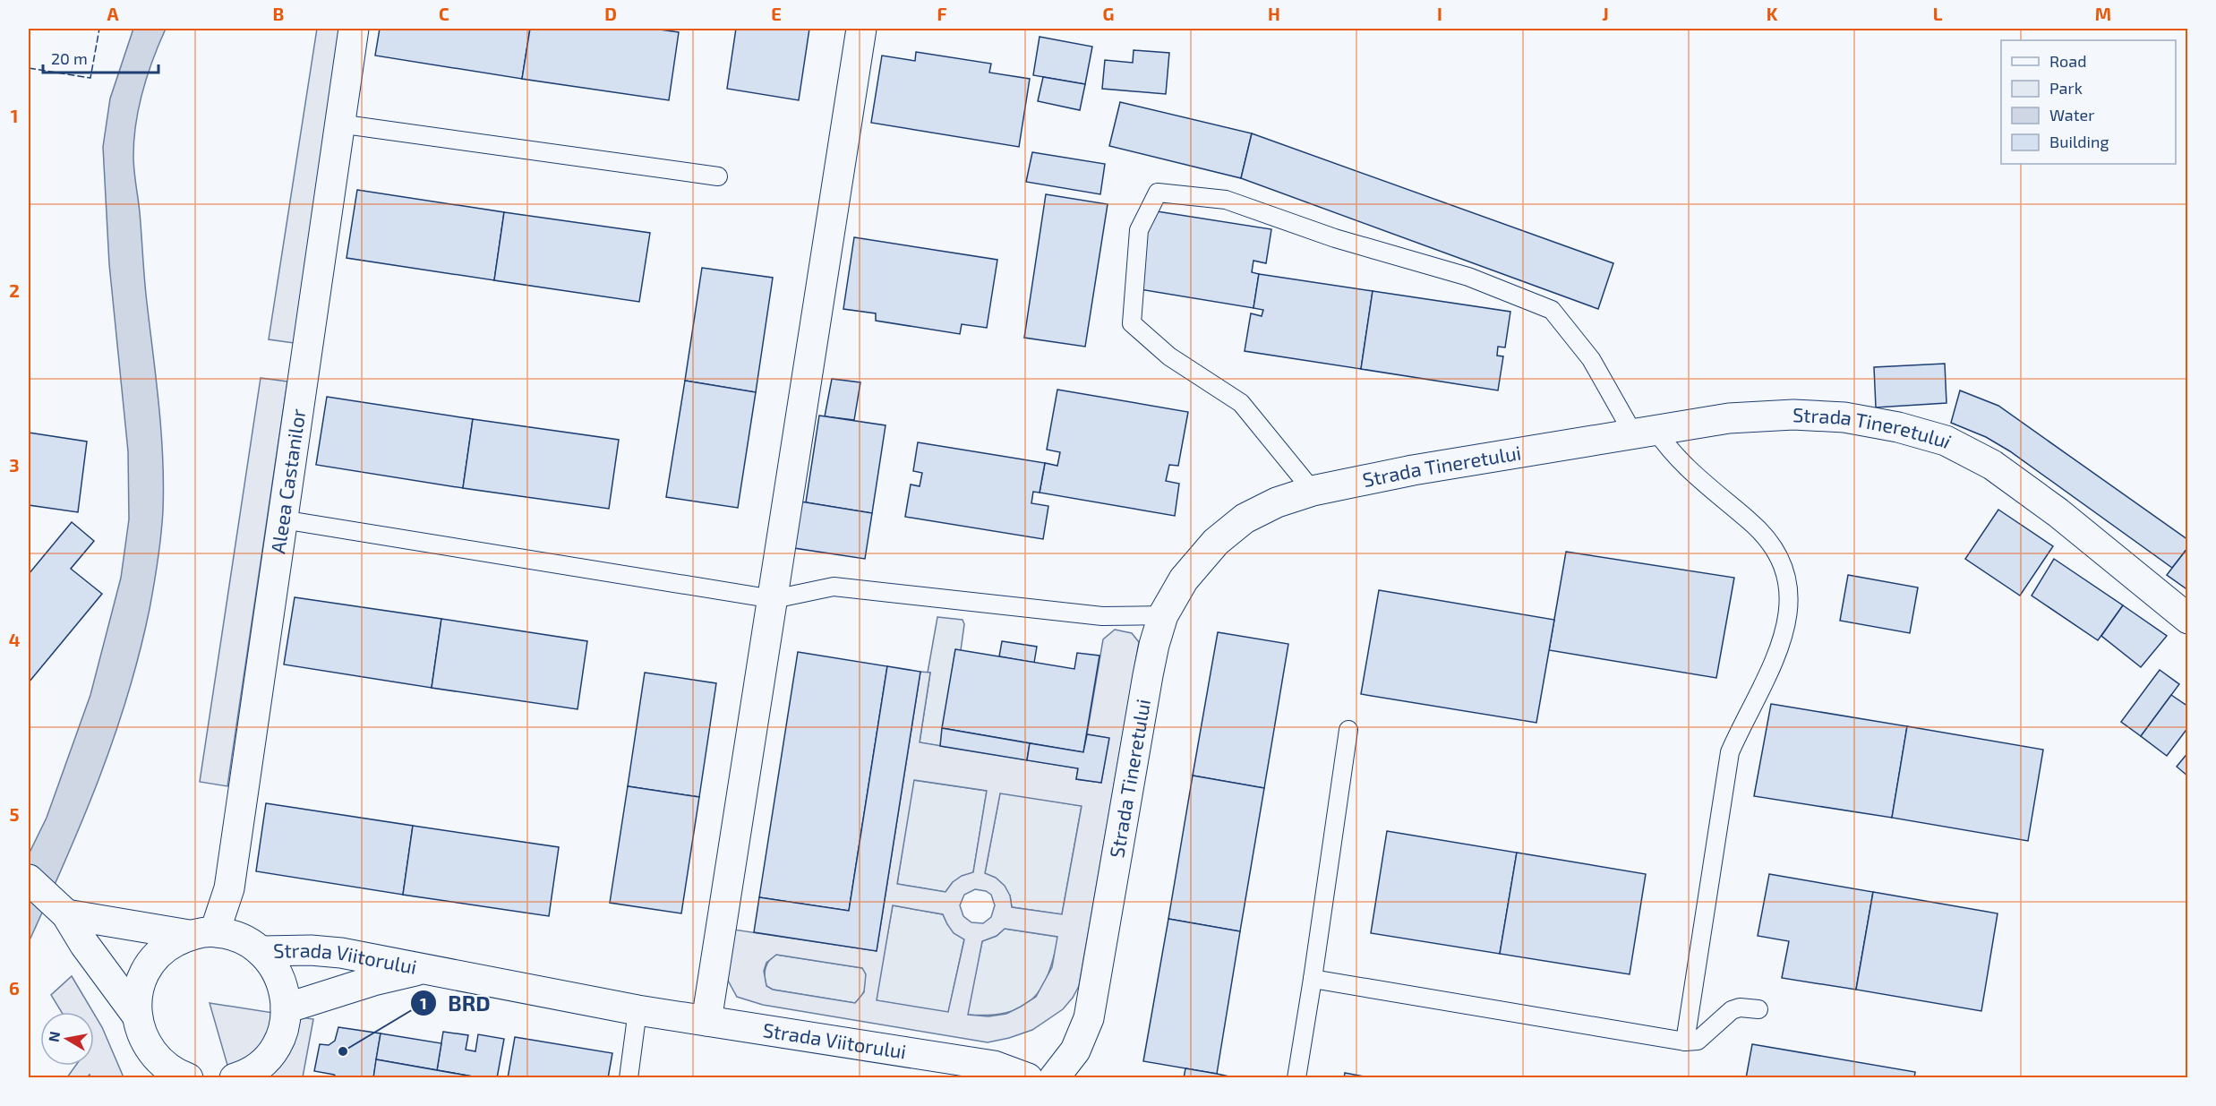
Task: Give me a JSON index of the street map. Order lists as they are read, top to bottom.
{
  "streets": {
    "street": ["Strada Tineretului", "Aleea Castanilor", "Strada Viitorului"]
  },
  "places": ["BRD"],
  "legend": [
    "Road",
    "Park",
    "Water",
    "Building"
  ],
  "scale_bar": "20 m",
  "north": "left",
  "grid": {
    "columns": [
      "A",
      "B",
      "C",
      "D",
      "E",
      "F",
      "G",
      "H",
      "I",
      "J",
      "K",
      "L",
      "M"
    ],
    "rows": [
      "1",
      "2",
      "3",
      "4",
      "5",
      "6"
    ]
  }
}
